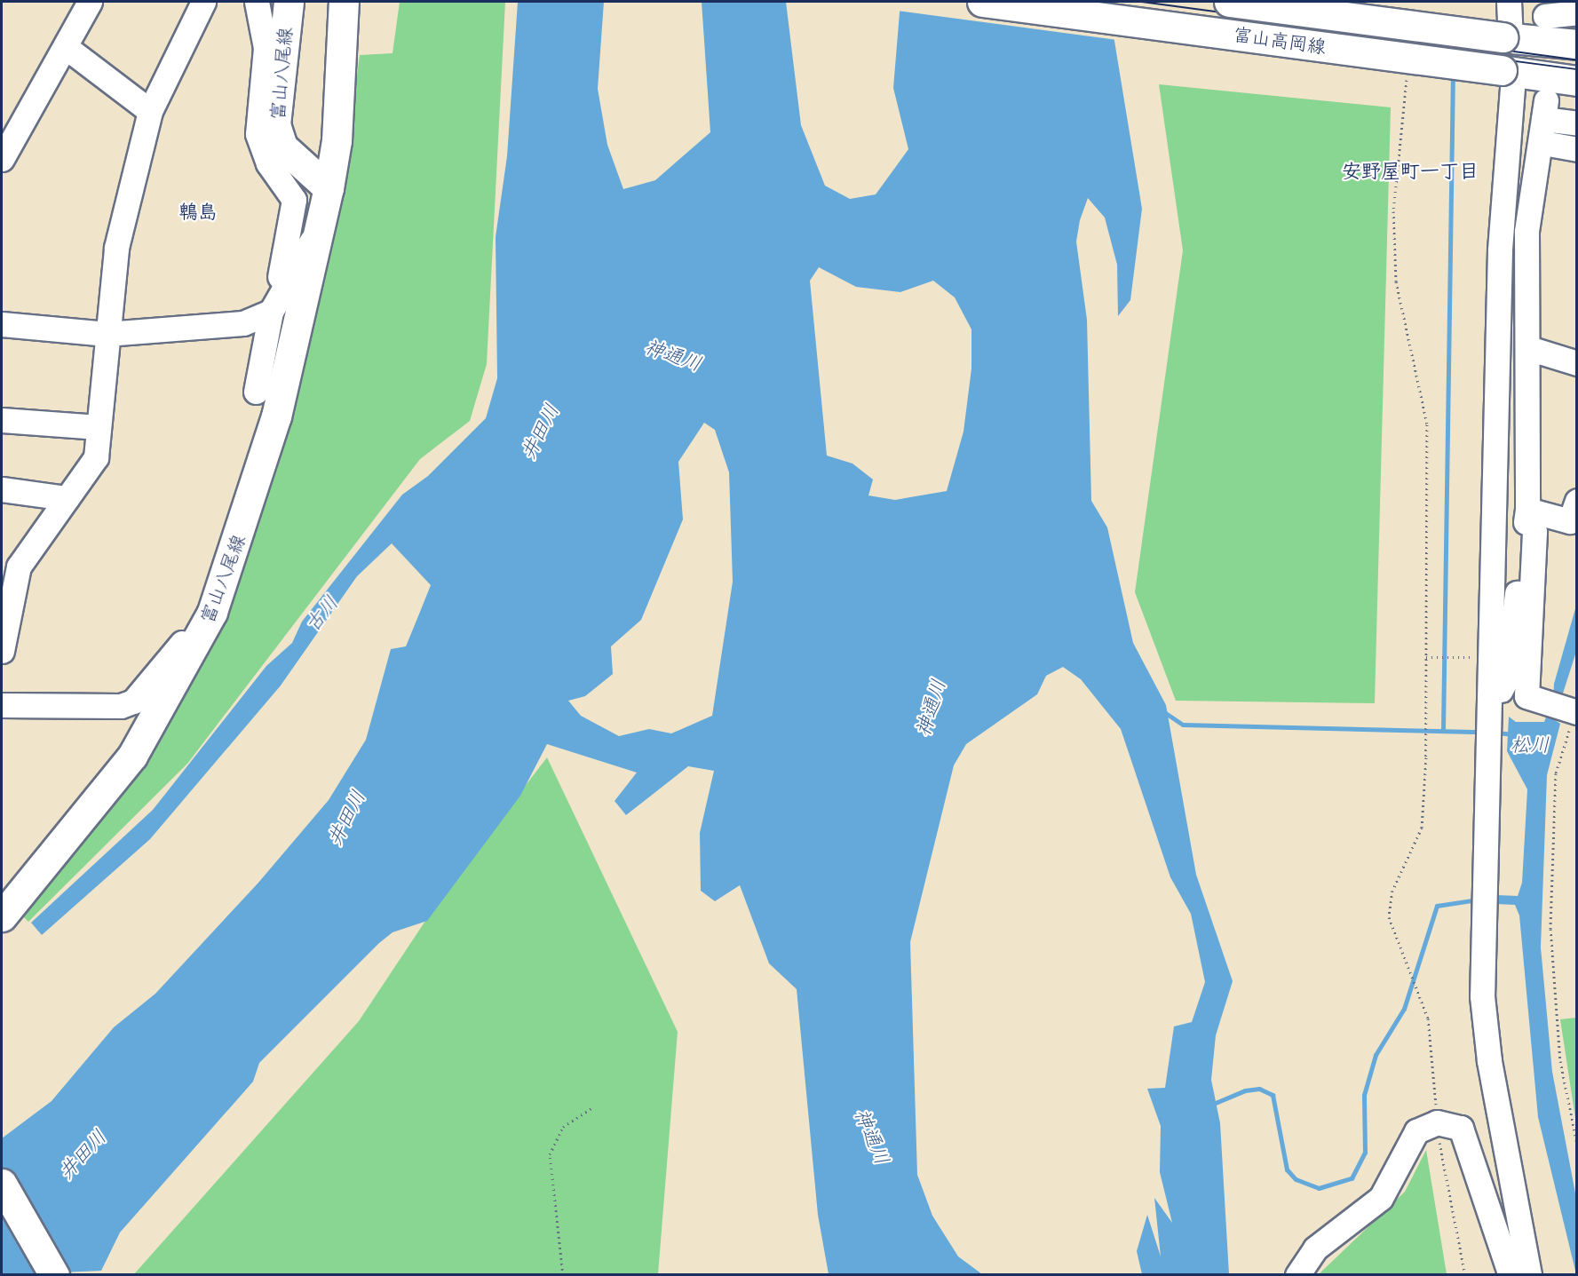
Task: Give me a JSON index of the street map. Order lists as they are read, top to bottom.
{
  "streets": {
    "main road": ["富山高岡線", "富山八尾線"]
  },
  "districts": ["安野屋町一丁目", "鵯島"],
  "water": [
    "神通川",
    "井田川",
    "古川",
    "松川"
  ]
}
